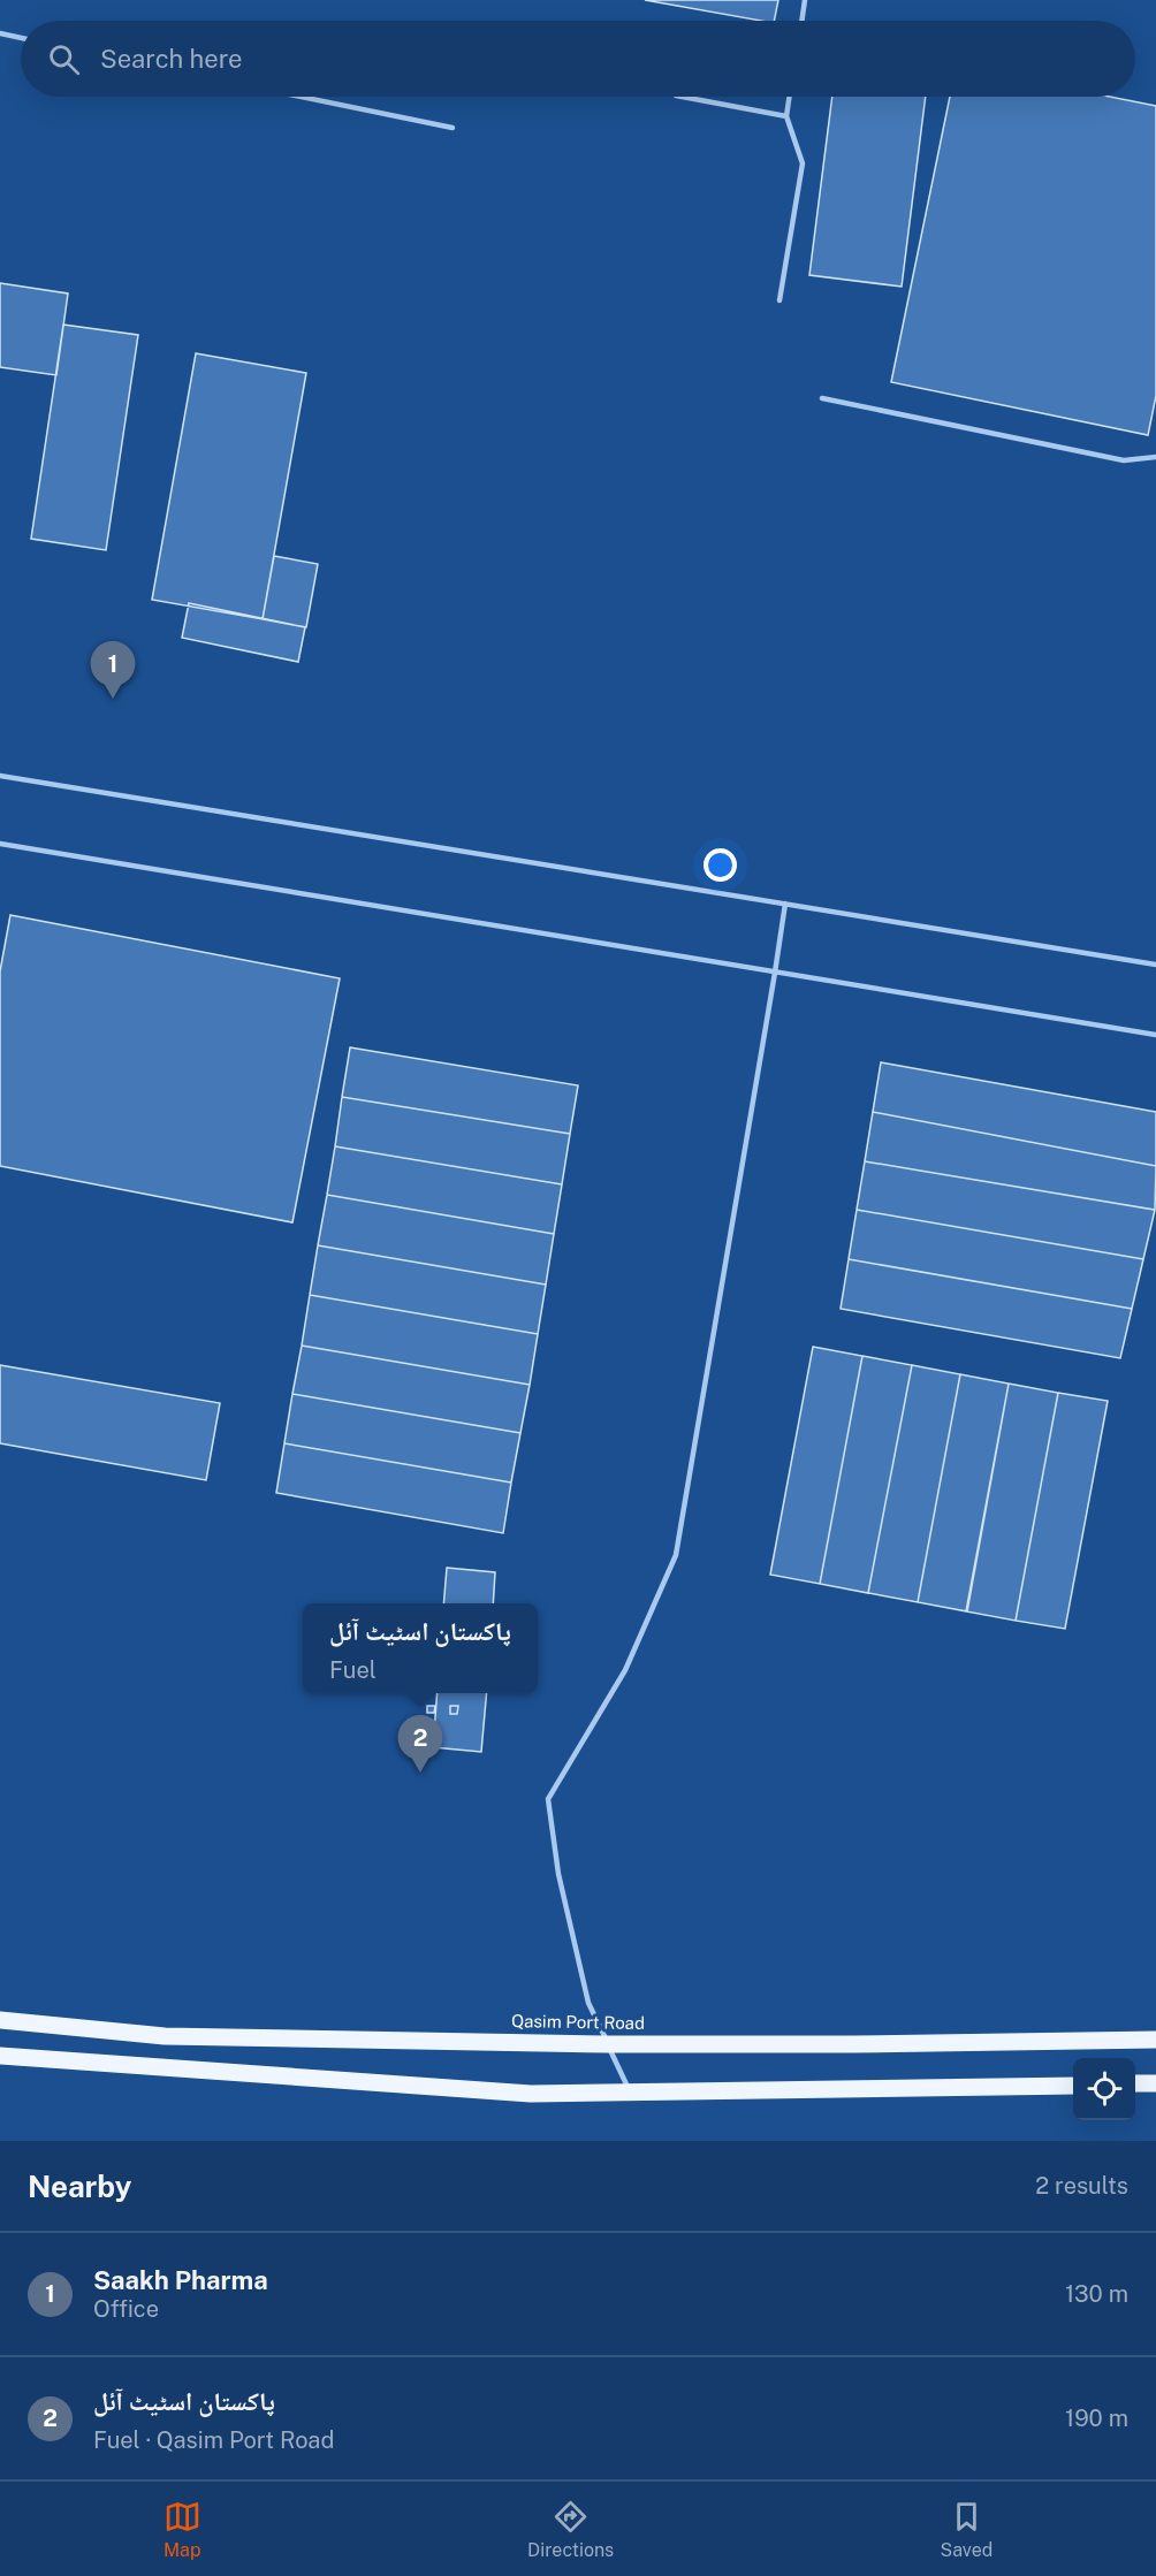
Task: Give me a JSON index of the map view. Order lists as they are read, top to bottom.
{
  "streets": {
    "main road": ["Qasim Port Road"]
  },
  "page": {
    "search": "Search here",
    "pins": ["1", "2"],
    "popup": ["پاکستان اسٹیٹ آئل", "Fuel"],
    "heading": ["Nearby", "2 results"],
    "list": [
      {
        "mark": "1",
        "name": "Saakh Pharma",
        "note": "Office",
        "value": "130 m"
      },
      {
        "mark": "2",
        "name": "پاکستان اسٹیٹ آئل",
        "note": "Fuel · Qasim Port Road",
        "value": "190 m"
      }
    ],
    "nav": ["Map", "Directions", "Saved"]
  }
}
